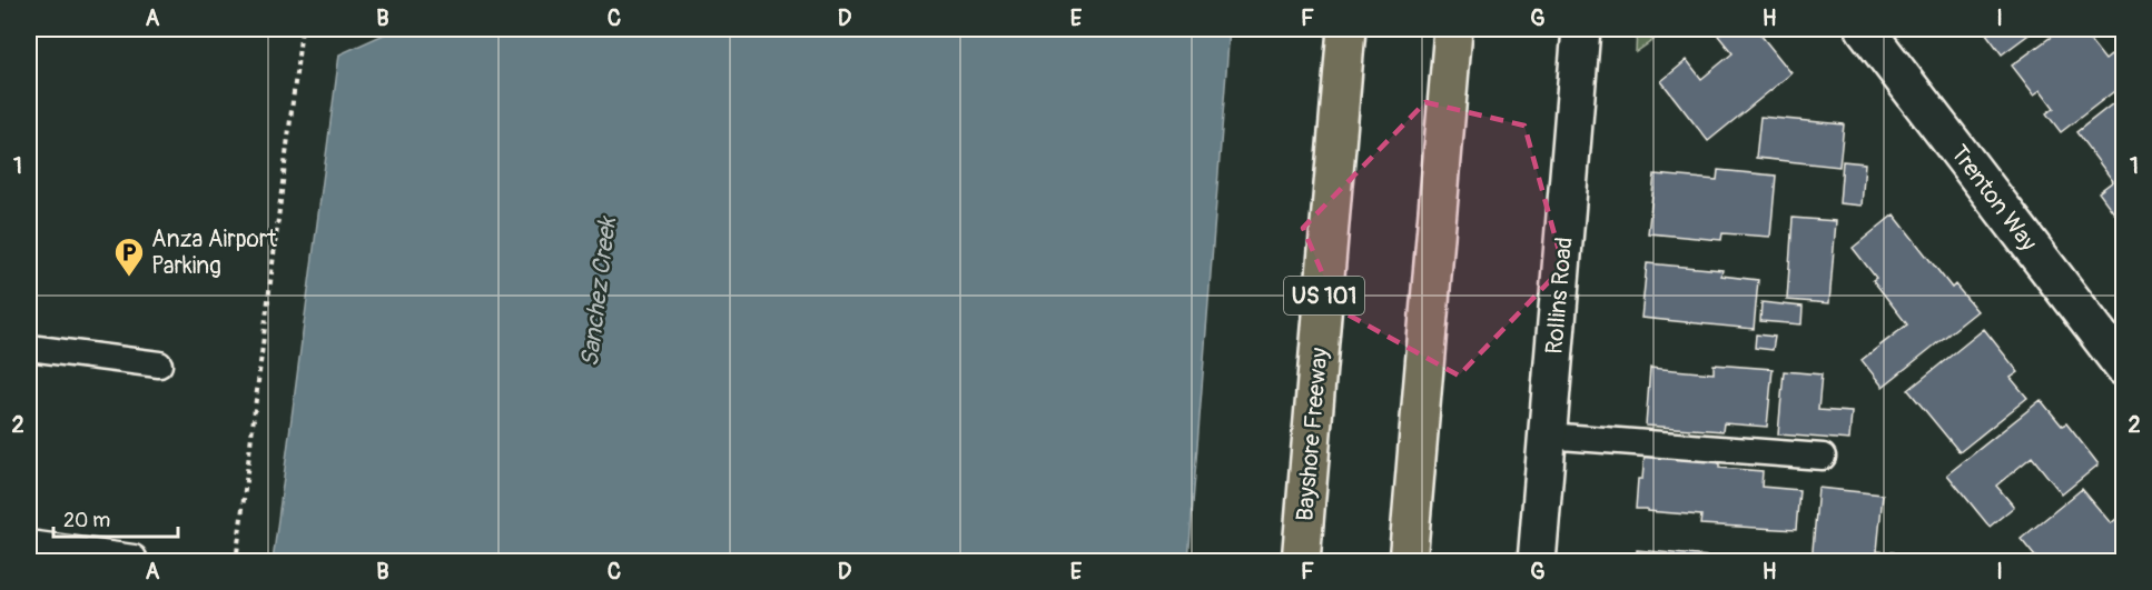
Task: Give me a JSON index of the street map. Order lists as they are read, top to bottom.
{
  "streets": {
    "highway": ["US 101", "Bayshore Freeway"],
    "street": ["Trenton Way", "Rollins Road"]
  },
  "water": ["Sanchez Creek"],
  "places": {
    "parking": ["Anza Airport Parking"]
  },
  "scale_bar": "20 m",
  "grid": {
    "columns": [
      "A",
      "B",
      "C",
      "D",
      "E",
      "F",
      "G",
      "H",
      "I"
    ],
    "rows": ["1", "2"]
  }
}
